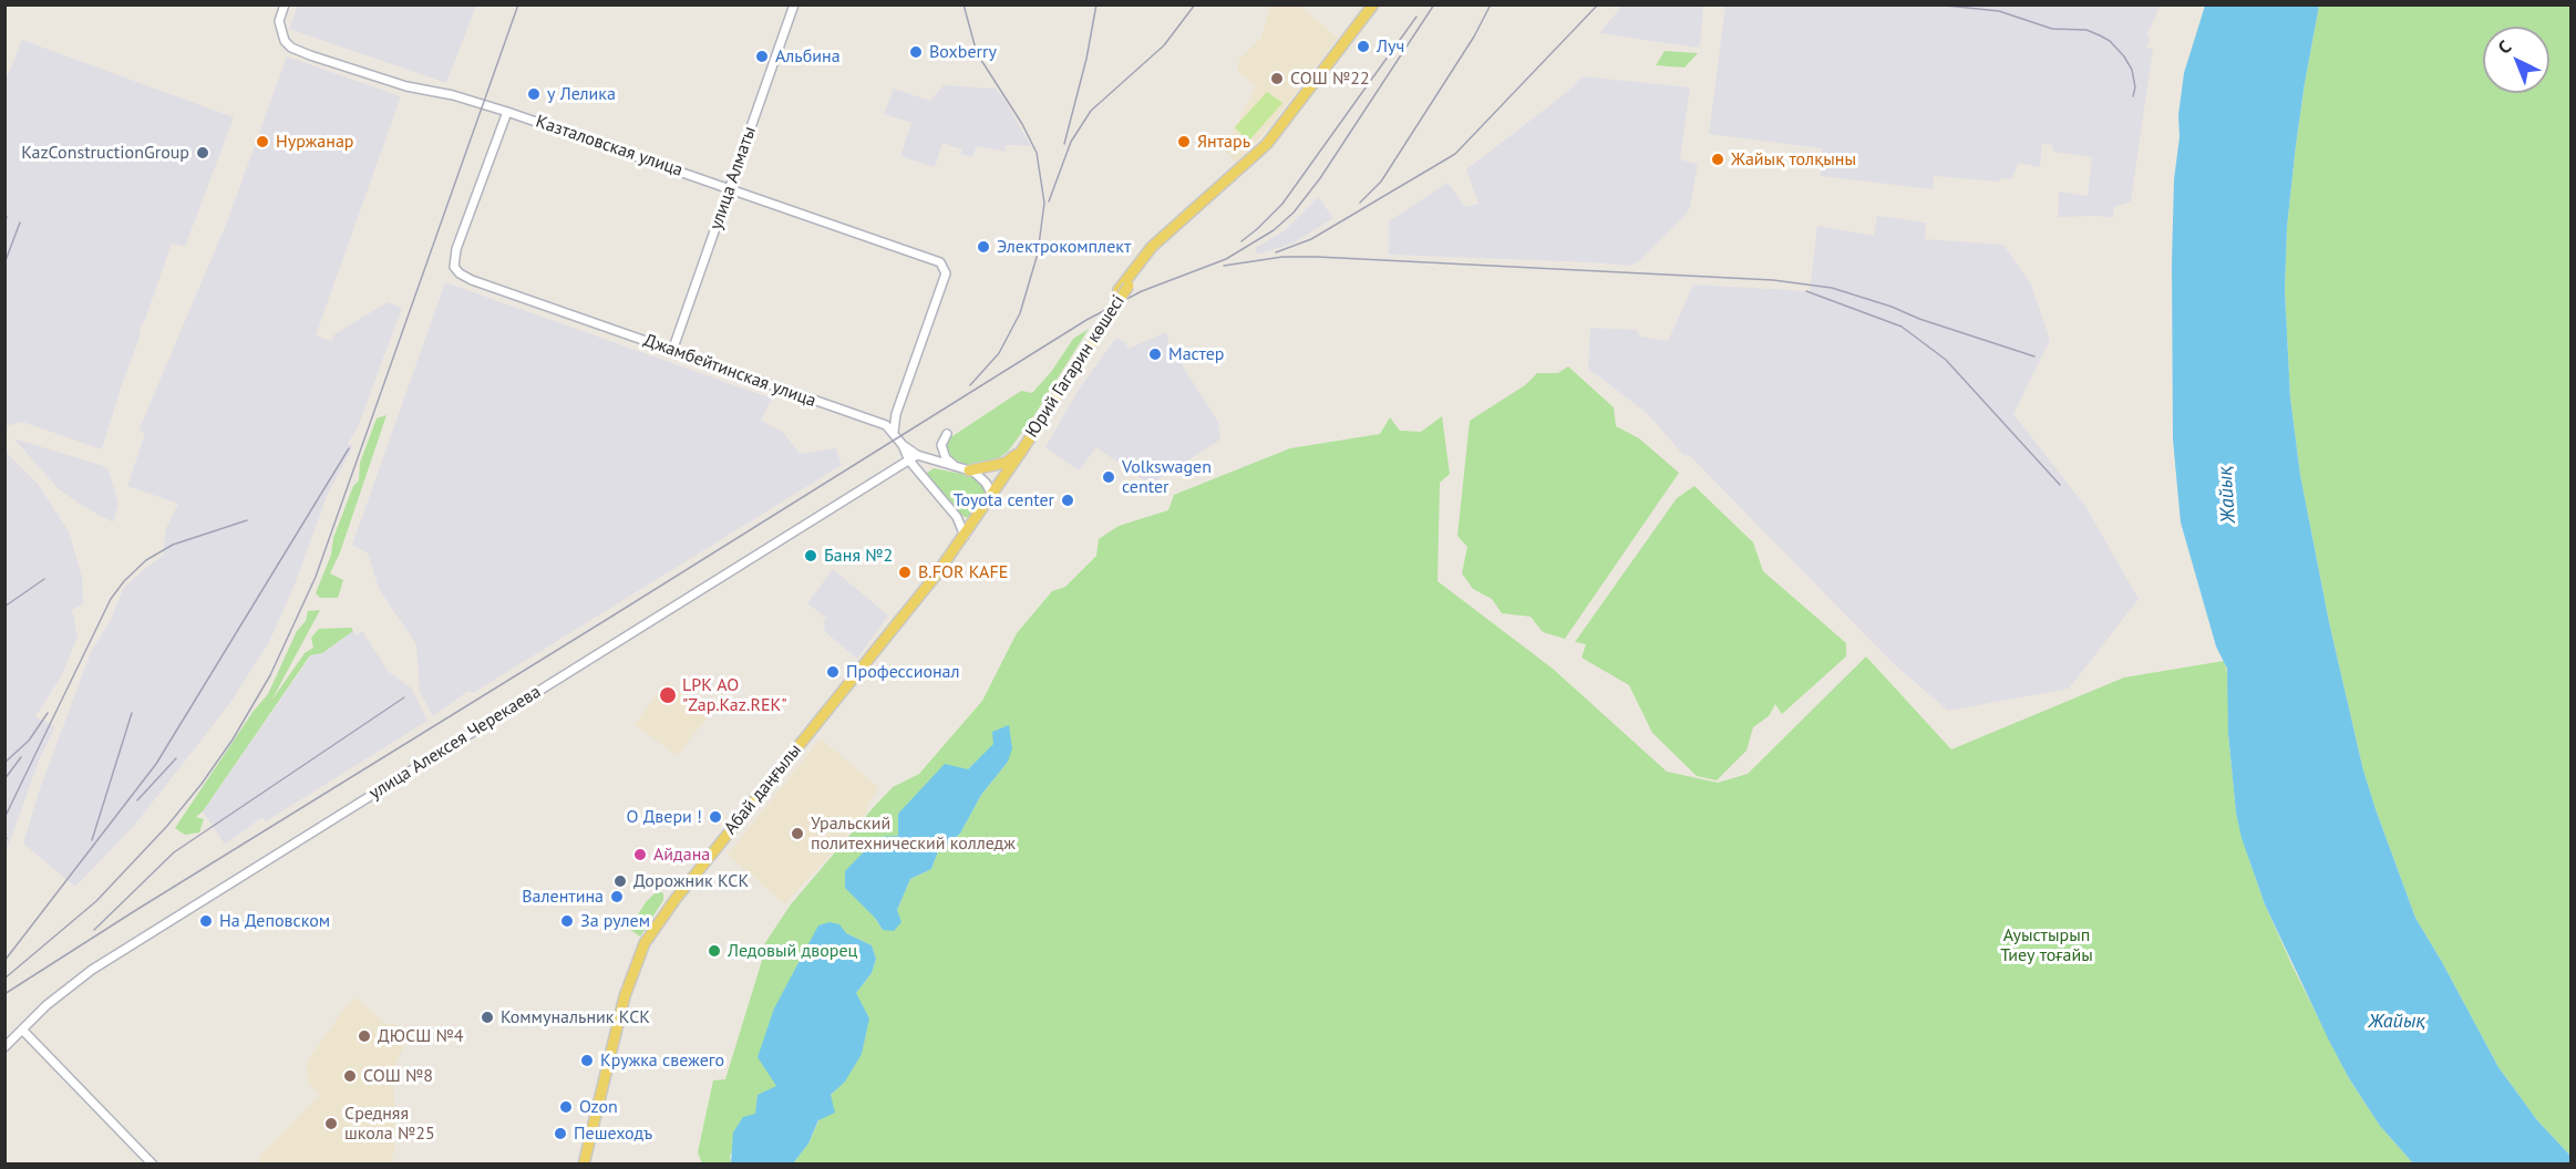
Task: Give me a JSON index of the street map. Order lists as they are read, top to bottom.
{
  "streets": {
    "main road": ["Юрий Гагарин көшесі", "Абай даңғылы"],
    "street": [
      "Казталовская улица",
      "улица Алматы",
      "Джамбейтинская улица",
      "улица Алексея Черекаева"
    ]
  },
  "crossings": [
    ["Казталовская улица", "улица Алматы"],
    ["Казталовская улица", "Джамбейтинская улица"],
    ["улица Алматы", "Джамбейтинская улица"],
    ["Юрий Гагарин көшесі", "Абай даңғылы"]
  ],
  "water": ["Жайық"],
  "parks": ["Ауыстырып Тиеу тоғайы"],
  "places": [
    "Луч",
    "Boxberry",
    "Альбина",
    "СОШ №22",
    "у Лелика",
    "Нуржанар",
    "Янтарь",
    "KazConstructionGroup",
    "Жайық толқыны",
    "Электрокомплект",
    "Мастер",
    "Volkswagen center",
    "Toyota center",
    "Баня №2",
    "B.FOR KAFE",
    "Профессионал",
    "LPK AO \"Zap.Kaz.REK\"",
    "О Двери !",
    "Уральский политехнический колледж",
    "Айдана",
    "Дорожник КСК",
    "Валентина",
    "На Деповском",
    "За рулем",
    "Ледовый дворец",
    "Коммунальник КСК",
    "ДЮСШ №4",
    "Кружка свежего",
    "СОШ №8",
    "Ozon",
    "Средняя школа №25",
    "Пешеходъ"
  ],
  "north": "top left"
}
